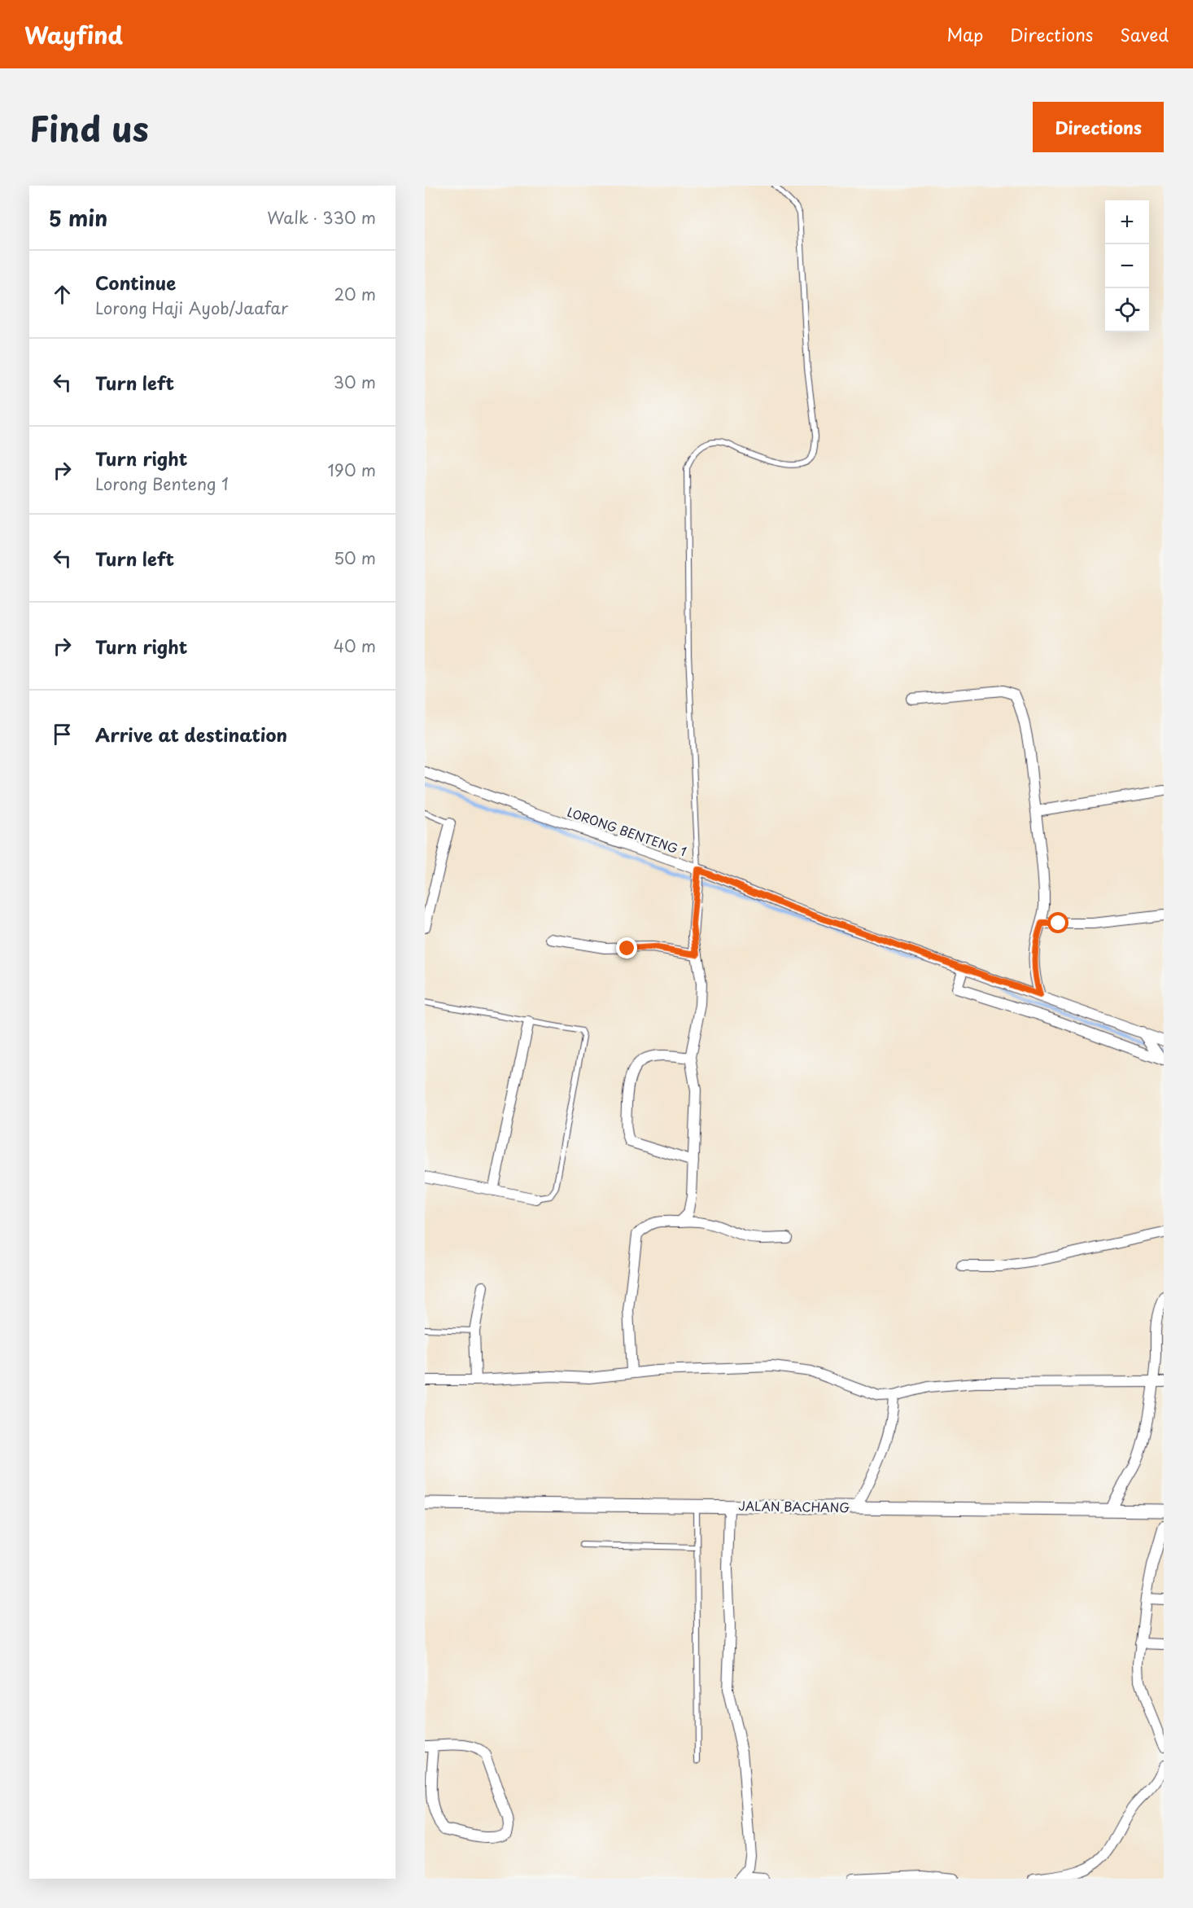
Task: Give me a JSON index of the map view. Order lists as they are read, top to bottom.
{
  "streets": {
    "street": ["LORONG BENTENG 1", "JALAN BACHANG"]
  },
  "page": {
    "header": "Wayfind",
    "nav": ["Map", "Directions", "Saved"],
    "title": "Find us",
    "buttons": "Directions",
    "heading": ["5 min", "Walk · 330 m"],
    "map_buttons": ["+", "−"],
    "list": [
      ["Continue", "Lorong Haji Ayob/Jaafar", "20 m"],
      ["Turn left", "30 m"],
      ["Turn right", "Lorong Benteng 1", "190 m"],
      ["Turn left", "50 m"],
      ["Turn right", "40 m"],
      "Arrive at destination"
    ]
  }
}
